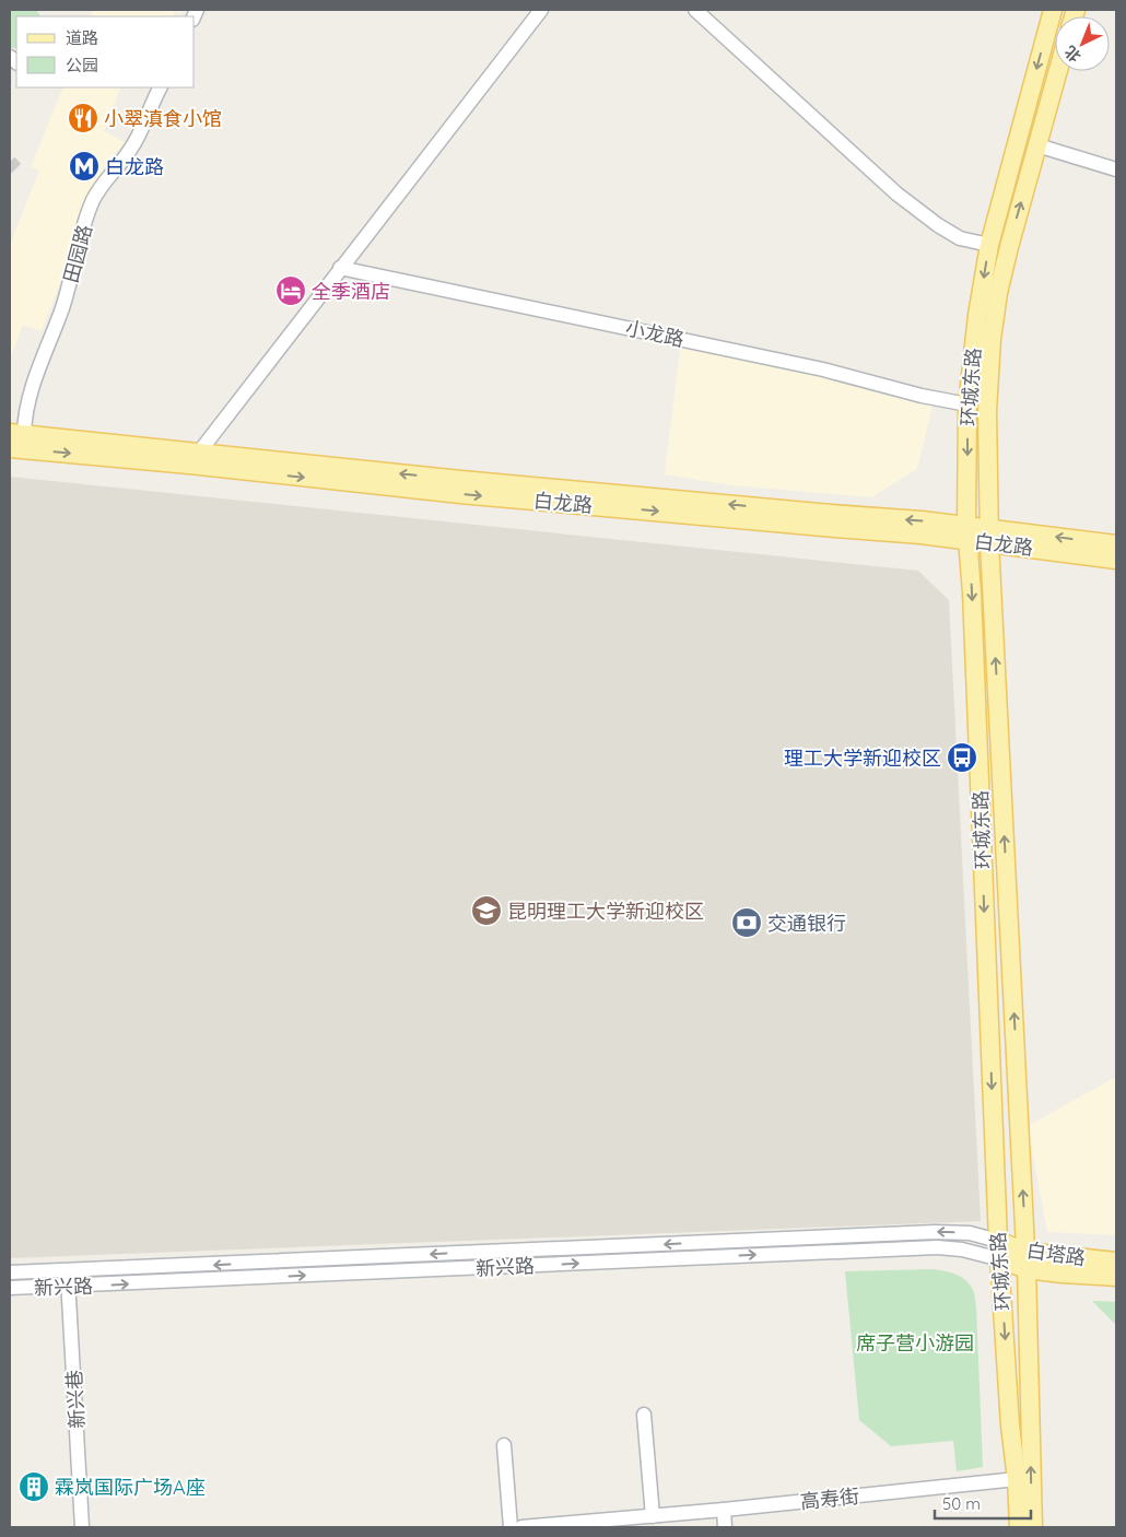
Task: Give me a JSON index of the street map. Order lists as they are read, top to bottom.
{
  "streets": {
    "main road": ["环城东路", "白龙路", "白塔路"],
    "street": [
      "田园路",
      "小龙路",
      "新兴路",
      "新兴巷",
      "高寿街"
    ]
  },
  "crossings": [
    ["田园路", "白龙路"],
    ["小龙路", "环城东路"],
    ["环城东路", "白龙路"],
    ["环城东路", "白塔路"],
    ["环城东路", "新兴路"],
    ["环城东路", "高寿街"],
    ["白塔路", "新兴路"],
    ["新兴路", "新兴巷"]
  ],
  "parks": ["席子营小游园"],
  "places": {
    "restaurant": ["小翠滇食小馆"],
    "metro station": ["白龙路"],
    "hotel": ["全季酒店"],
    "bus stop": ["理工大学新迎校区"],
    "school or university": ["昆明理工大学新迎校区"],
    "bank": ["交通银行"],
    "building": ["霖岚国际广场A座"]
  },
  "legend": ["道路", "公园"],
  "scale_bar": "50 m",
  "north": "bottom left"
}
